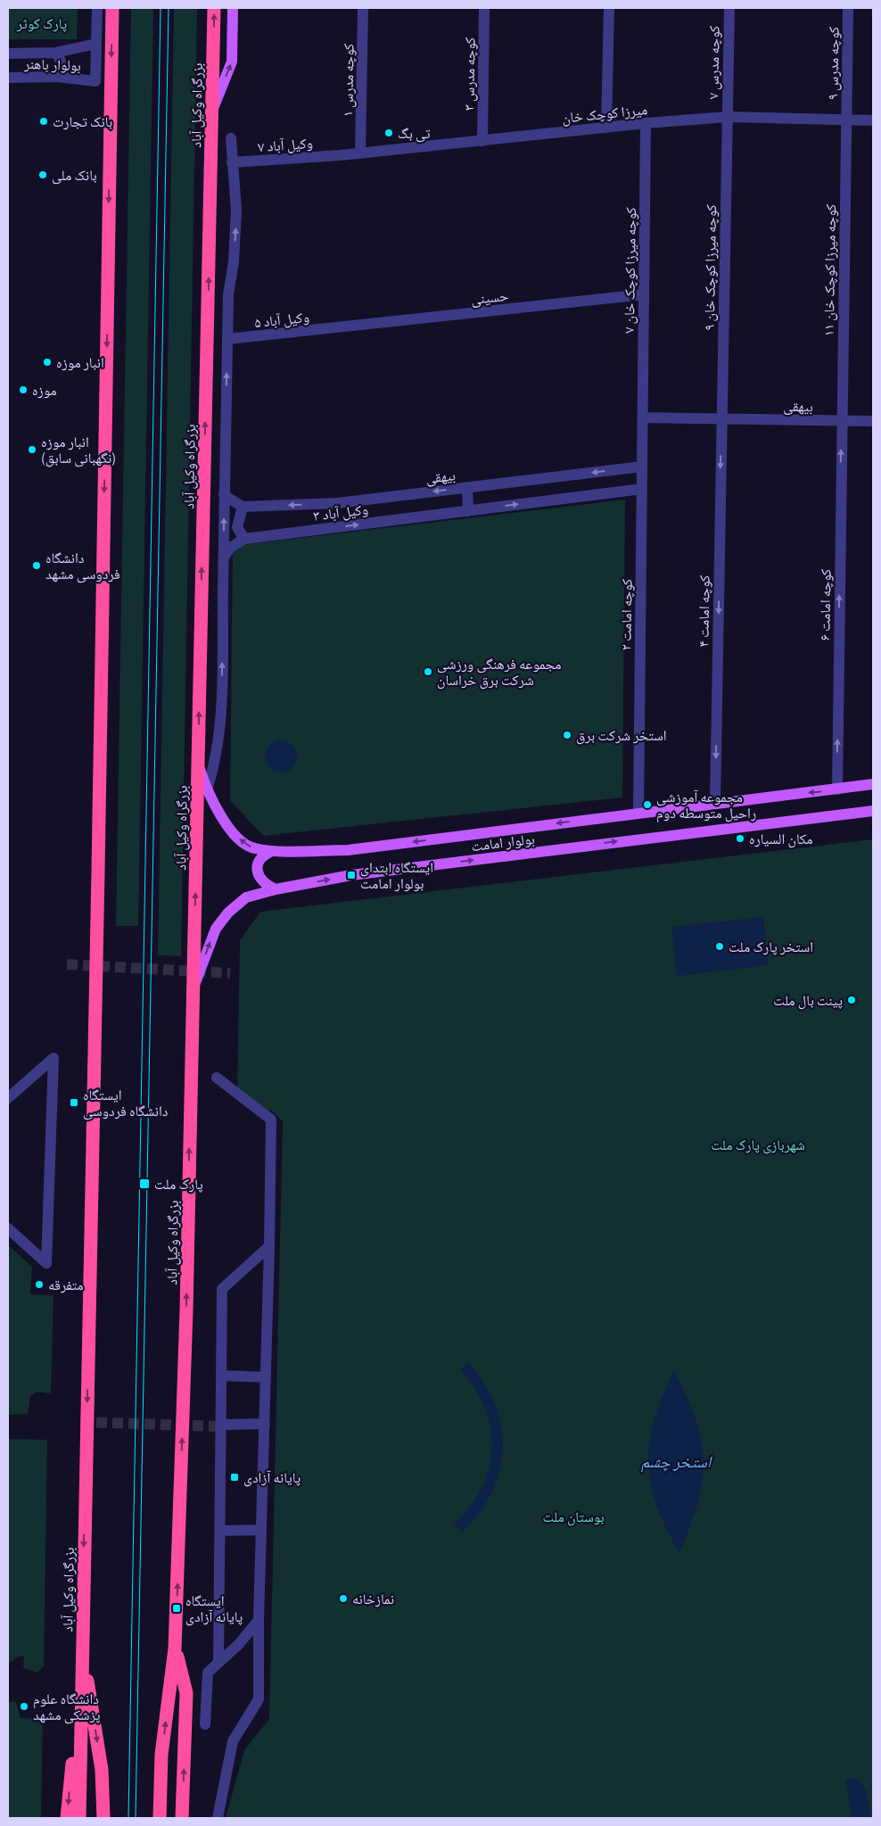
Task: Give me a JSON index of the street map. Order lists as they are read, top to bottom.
{
  "streets": {
    "highway": ["بزرگراه وکیل آباد"],
    "main road": ["بولوار امامت"],
    "street": [
      "کوچه مدرس ۷",
      "کوچه مدرس ۹",
      "بولوار باهنر",
      "کوچه مدرس ۳",
      "کوچه مدرس ۱",
      "میرزا کوچک خان",
      "۷ وکیل آباد",
      "کوچه میرزا کوچک خان ۹",
      "کوچه میرزا کوچک خان ۷",
      "کوچه میرزا کوچک خان ۱۱",
      "حسینی",
      "وکیل آباد ۵",
      "بیهقی",
      "۳ وکیل آباد",
      "کوچه امامت ۶",
      "کوچه امامت ۴",
      "کوچه امامت ۲"
    ]
  },
  "crossings": [
    ["کوچه مدرس ۷", "میرزا کوچک خان"],
    ["کوچه مدرس ۷", "کوچه میرزا کوچک خان ۹"],
    ["کوچه مدرس ۹", "میرزا کوچک خان"],
    ["کوچه مدرس ۹", "کوچه میرزا کوچک خان ۱۱"],
    ["کوچه مدرس ۳", "میرزا کوچک خان"],
    ["کوچه مدرس ۱", "میرزا کوچک خان"],
    ["بزرگراه وکیل آباد", "بولوار امامت"],
    ["میرزا کوچک خان", "۷ وکیل آباد"],
    ["میرزا کوچک خان", "کوچه میرزا کوچک خان ۹"],
    ["میرزا کوچک خان", "کوچه میرزا کوچک خان ۷"],
    ["میرزا کوچک خان", "کوچه میرزا کوچک خان ۱۱"],
    ["کوچه میرزا کوچک خان ۹", "بیهقی"],
    ["کوچه میرزا کوچک خان ۹", "کوچه امامت ۴"],
    ["کوچه میرزا کوچک خان ۷", "حسینی"],
    ["کوچه میرزا کوچک خان ۷", "بیهقی"],
    ["کوچه میرزا کوچک خان ۷", "کوچه امامت ۲"],
    ["کوچه میرزا کوچک خان ۱۱", "بیهقی"],
    ["کوچه میرزا کوچک خان ۱۱", "کوچه امامت ۶"],
    ["حسینی", "وکیل آباد ۵"],
    ["بیهقی", "کوچه امامت ۶"],
    ["بیهقی", "کوچه امامت ۴"],
    ["بیهقی", "کوچه امامت ۲"],
    ["کوچه امامت ۶", "بولوار امامت"],
    ["کوچه امامت ۴", "بولوار امامت"],
    ["کوچه امامت ۲", "بولوار امامت"]
  ],
  "one_way": ["۳ وکیل آباد", "کوچه امامت ۶", "کوچه امامت ۴"],
  "water": ["استخر چشم"],
  "parks": ["پارک کوثر", "شهربازی پارک ملت", "بوستان ملت"],
  "places": {
    "other": [
      "بانک تجارت",
      "تی بگ",
      "بانک ملی",
      "انبار موزه",
      "موزه",
      "انبار موزه (نگهبانی سابق)",
      "دانشگاه فردوسی مشهد",
      "مجموعه فرهنگی ورزشی شرکت برق خراسان",
      "استخر شرکت برق",
      "مجموعه آموزشی راحیل متوسطه دوم",
      "مکان السیاره",
      "استخر پارک ملت",
      "پینت بال ملت",
      "متفرقه",
      "نمازخانه",
      "دانشگاه علوم پزشکی مشهد"
    ],
    "transit": [
      "ایستگاه ابتدای بولوار امامت",
      "ایستگاه دانشگاه فردوسی",
      "پارک ملت",
      "پایانه آزادی",
      "ایستگاه پایانه آزادی"
    ]
  }
}
